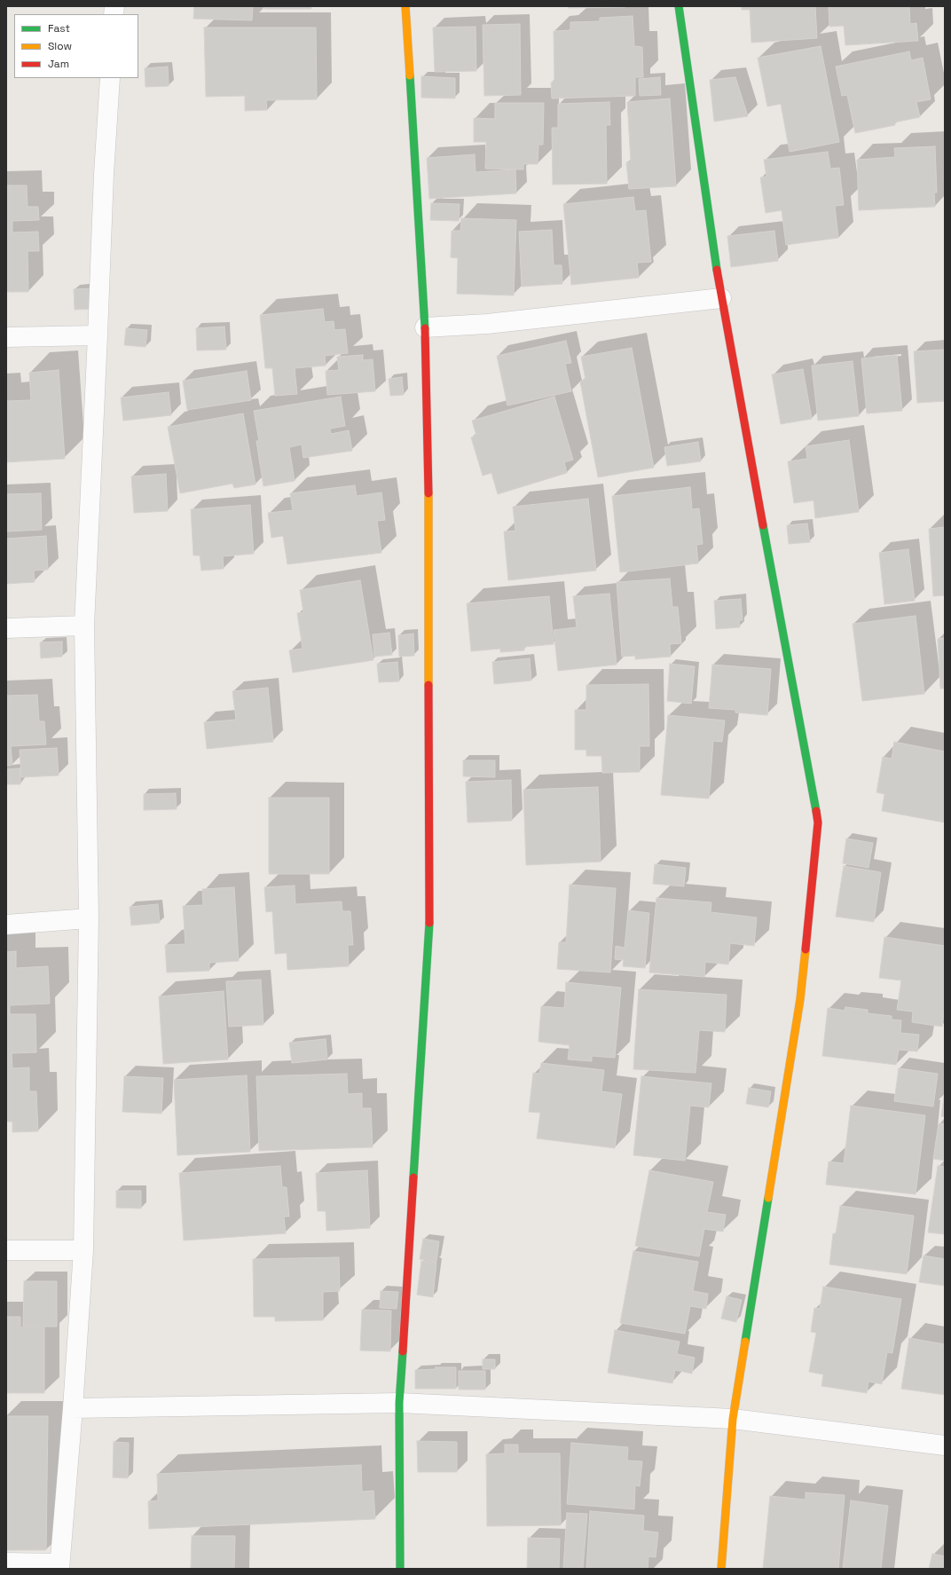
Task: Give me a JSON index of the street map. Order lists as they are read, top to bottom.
{
  "legend": ["Fast", "Slow", "Jam"]
}
